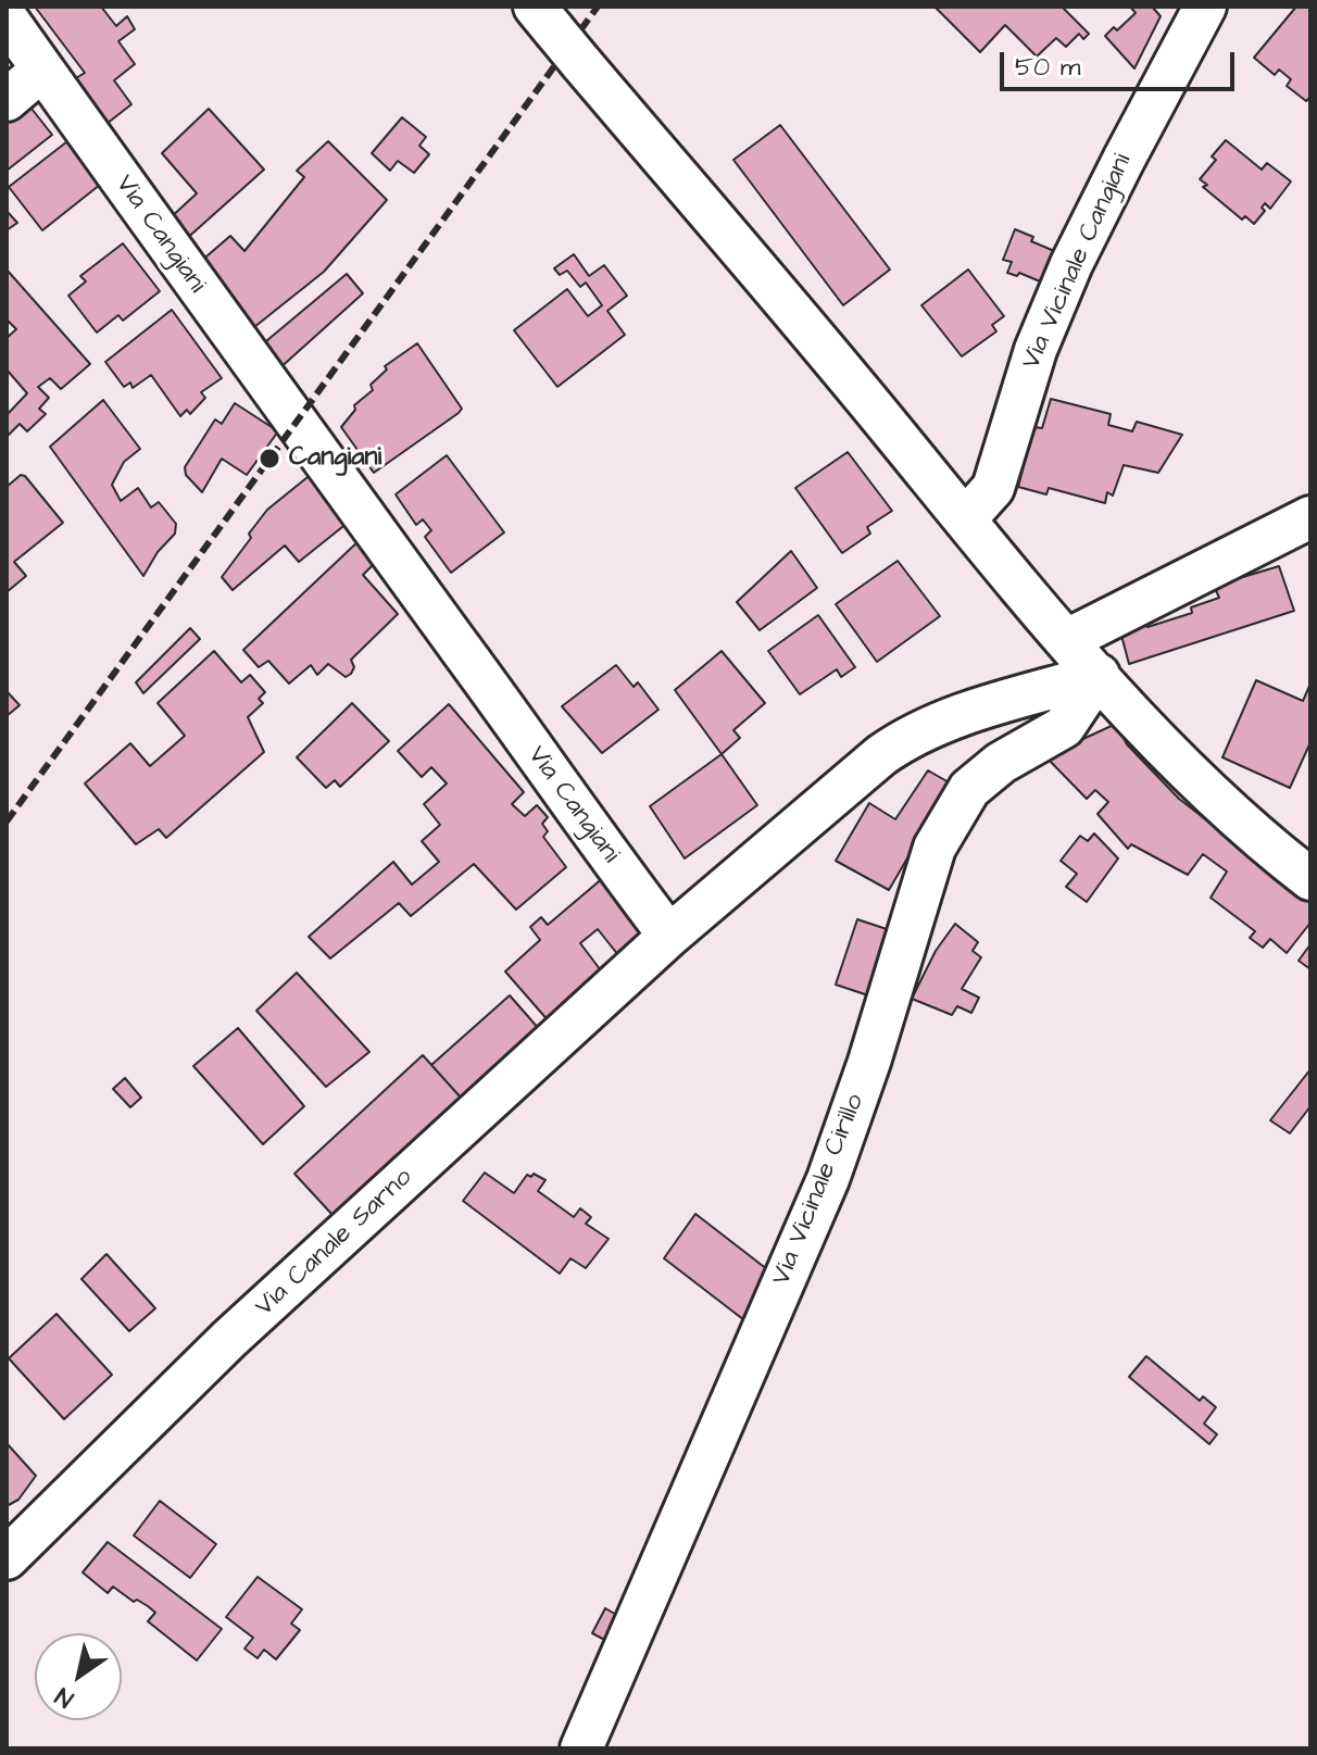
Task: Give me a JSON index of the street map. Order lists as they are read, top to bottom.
{
  "streets": {
    "street": [
      "Via Cangiani",
      "Via Vicinale Cangiani",
      "Via Vicinale Cirillo",
      "Via Canale Sarno"
    ]
  },
  "crossings": [
    ["Via Cangiani", "Via Canale Sarno"]
  ],
  "places": ["Cangiani"],
  "scale_bar": "50 m",
  "north": "bottom left"
}
